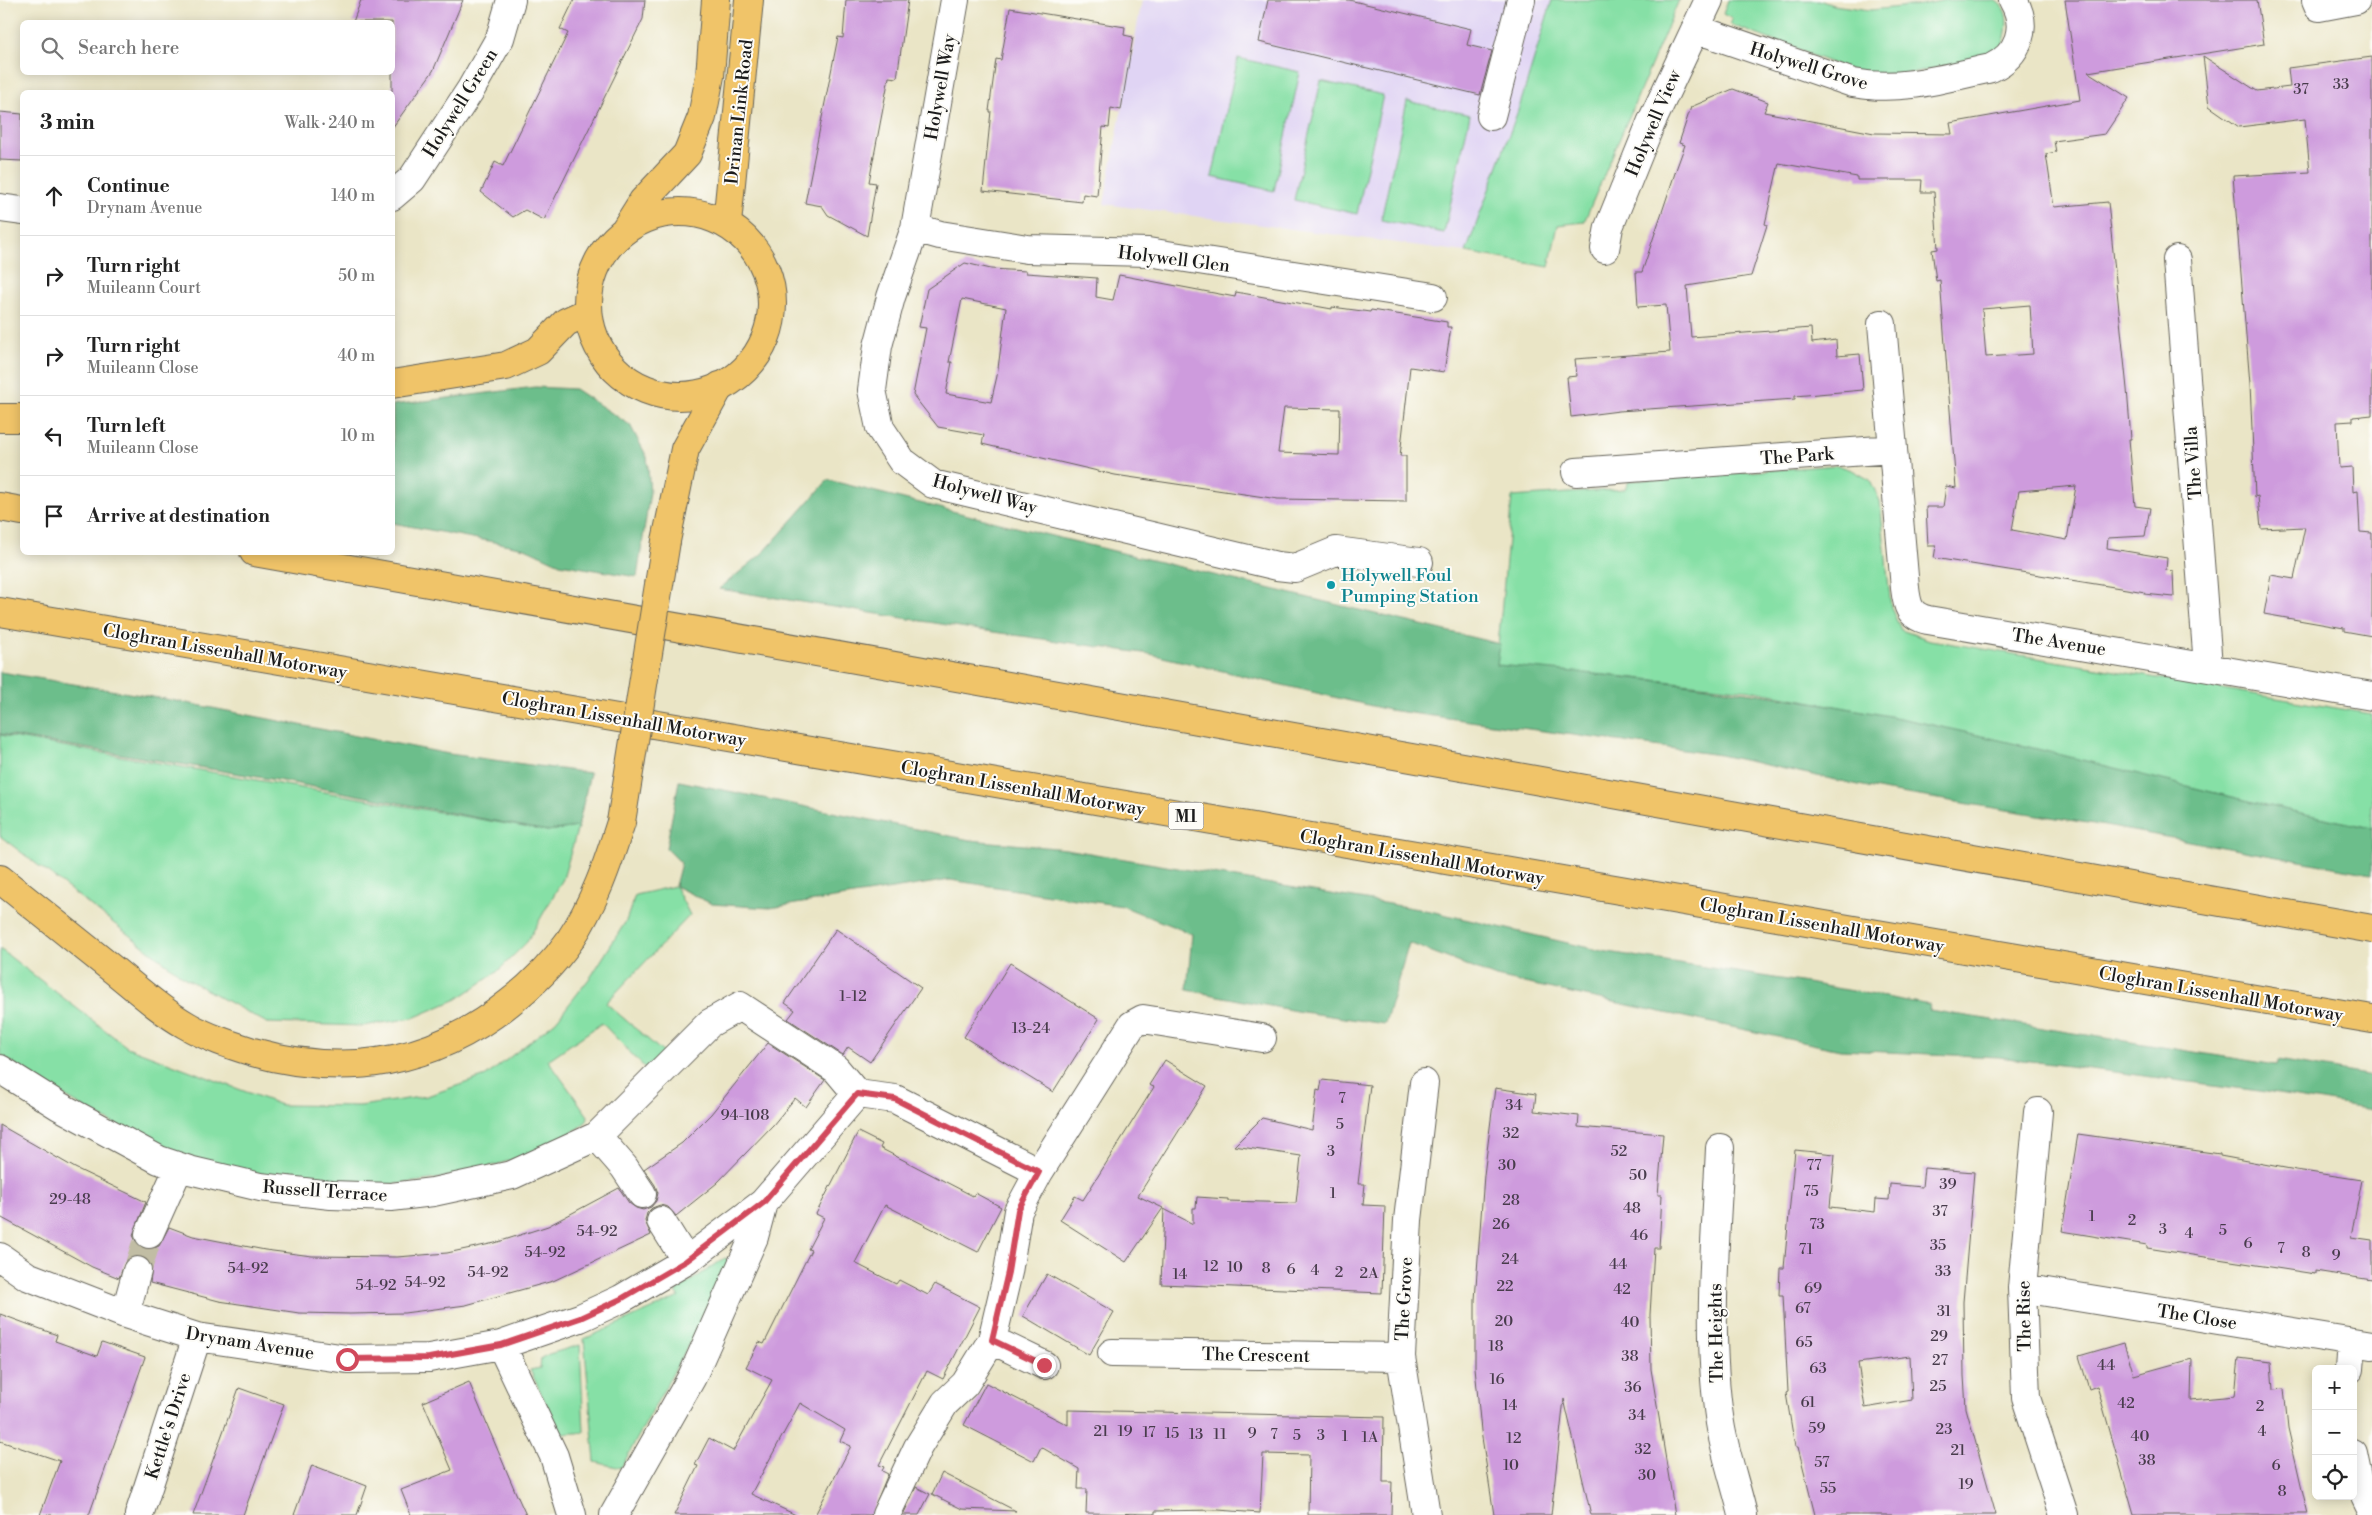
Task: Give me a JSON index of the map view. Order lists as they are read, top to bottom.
{
  "streets": {
    "main road": ["Drinan Link Road", "Cloghran Lissenhall Motorway", "M1"],
    "street": [
      "Holywell Grove",
      "Holywell Way",
      "Holywell Green",
      "Holywell View",
      "Holywell Glen",
      "The Park",
      "The Villa",
      "The Avenue",
      "Russell Terrace",
      "The Grove",
      "The Rise",
      "The Close",
      "The Heights",
      "Drynam Avenue",
      "The Crescent",
      "Kettle's Drive"
    ]
  },
  "crossings": [
    ["Holywell Grove", "Holywell View"],
    ["Holywell Way", "Holywell Glen"],
    ["The Park", "The Avenue"],
    ["The Villa", "The Avenue"],
    ["Russell Terrace", "Drynam Avenue"],
    ["The Grove", "The Crescent"],
    ["The Rise", "The Close"],
    ["Drynam Avenue", "Kettle's Drive"]
  ],
  "places": ["Holywell Foul Pumping Station"],
  "house_numbers": [
    "33",
    "37",
    "1-12",
    "13-24",
    "7",
    "34",
    "94-108",
    "5",
    "32",
    "3",
    "52",
    "30",
    "77",
    "50",
    "39",
    "75",
    "1",
    "29-48",
    "28",
    "48",
    "37",
    "1",
    "2",
    "26",
    "73",
    "3",
    "5",
    "54-92",
    "4",
    "46",
    "6",
    "35",
    "7",
    "71",
    "54-92",
    "8",
    "9",
    "24",
    "44",
    "12",
    "10",
    "54-92",
    "8",
    "6",
    "4",
    "33",
    "54-92",
    "2",
    "2A",
    "14",
    "54-92",
    "54-92",
    "22",
    "69",
    "42",
    "67",
    "31",
    "20",
    "40",
    "29",
    "65",
    "18",
    "38",
    "27",
    "44",
    "63",
    "16",
    "25",
    "36",
    "61",
    "42",
    "14",
    "2",
    "34",
    "59",
    "23",
    "21",
    "19",
    "4",
    "17",
    "15",
    "9",
    "13",
    "11",
    "7",
    "5",
    "3",
    "1",
    "40",
    "1A",
    "12",
    "32",
    "21",
    "38",
    "57",
    "10",
    "6",
    "30",
    "19",
    "55",
    "8"
  ],
  "page": {
    "search": "Search here",
    "heading": ["3 min", "Walk · 240 m"],
    "list": [
      ["Continue", "Drynam Avenue", "140 m"],
      ["Turn right", "Muileann Court", "50 m"],
      ["Turn right", "Muileann Close", "40 m"],
      ["Turn left", "Muileann Close", "10 m"],
      "Arrive at destination"
    ],
    "map_buttons": ["+", "−"]
  }
}
